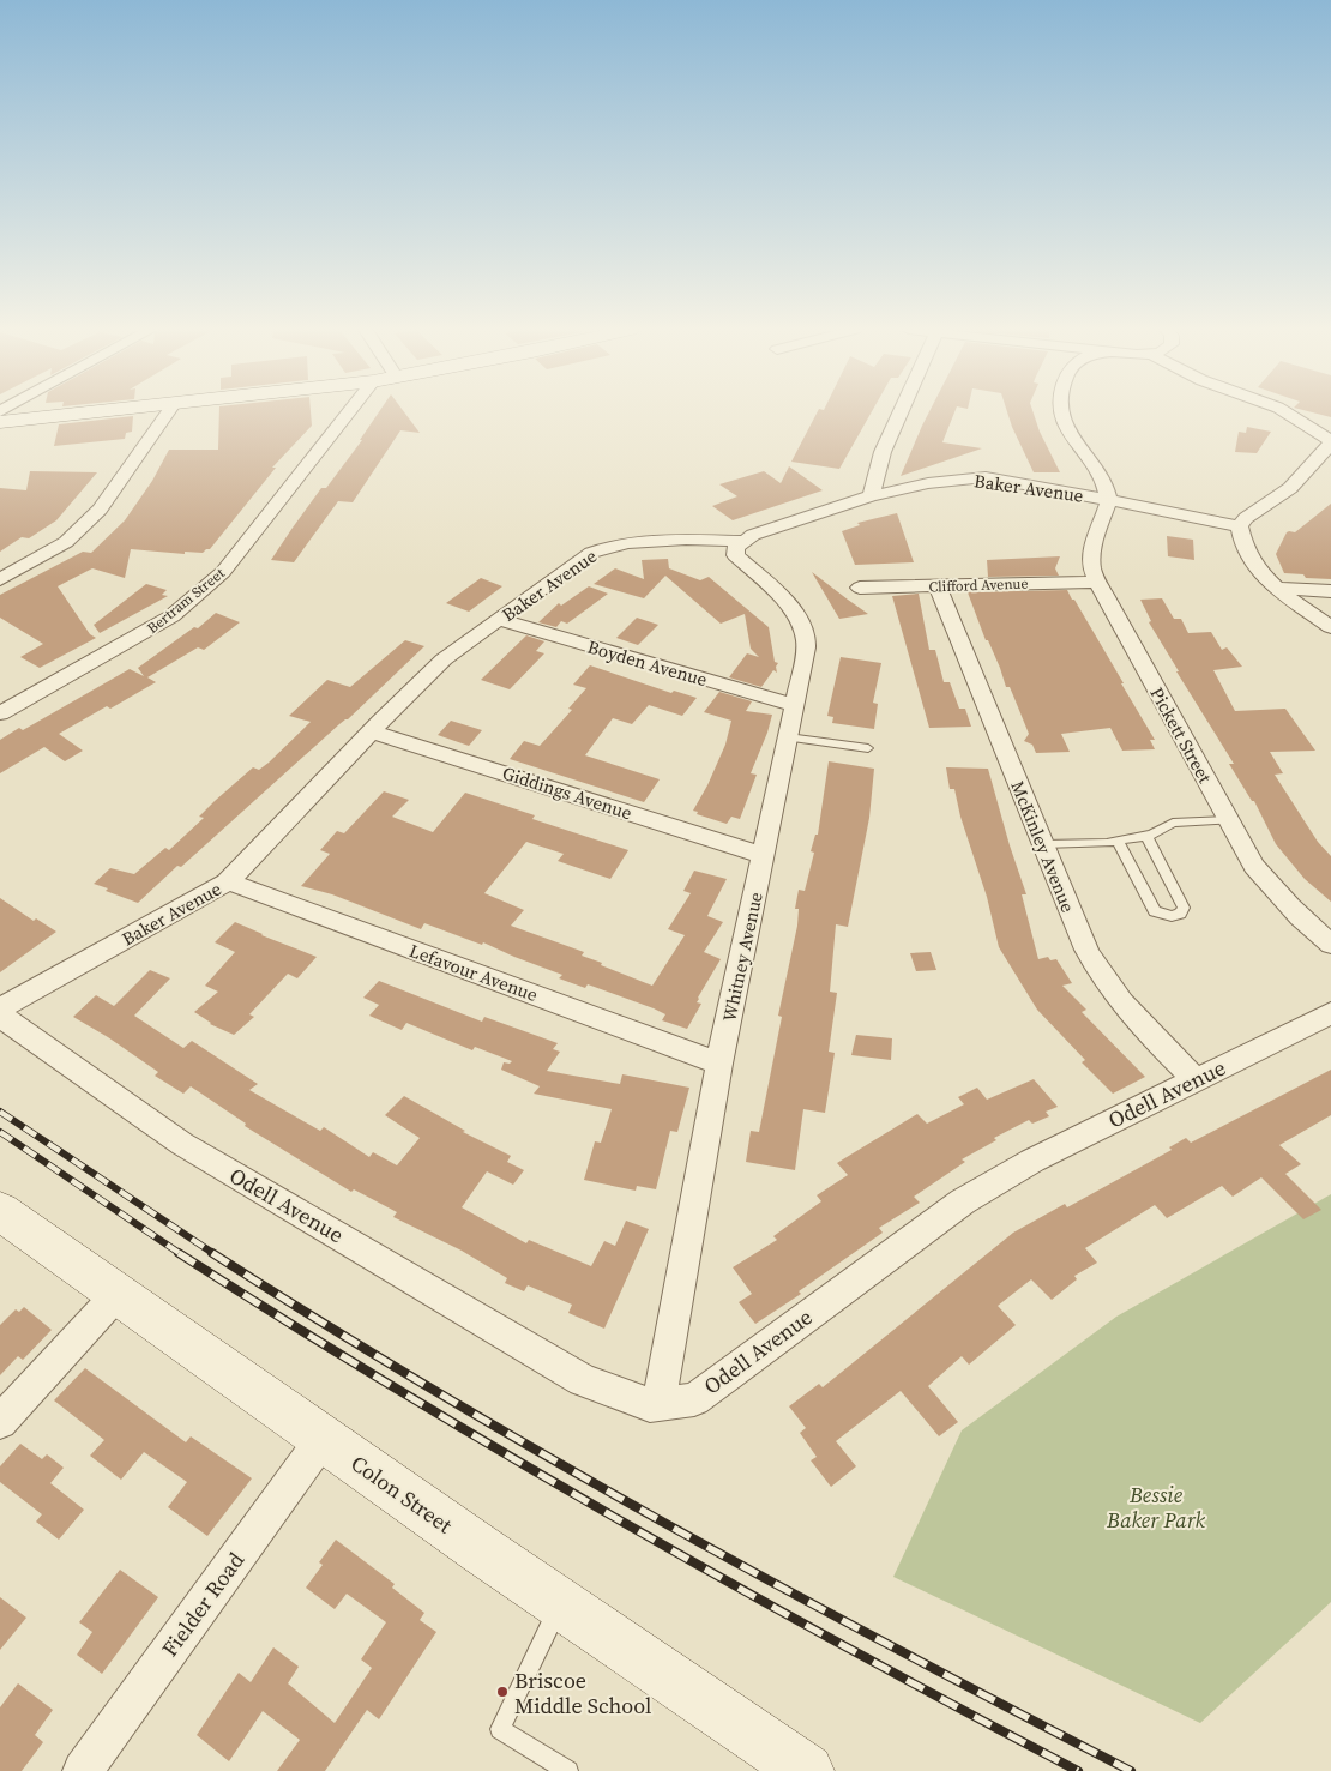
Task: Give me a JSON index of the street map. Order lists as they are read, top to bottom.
{
  "streets": {
    "main road": ["Colon Street"],
    "street": [
      "Baker Avenue",
      "Clifford Avenue",
      "Bertram Street",
      "Boyden Avenue",
      "Pickett Street",
      "Giddings Avenue",
      "McKinley Avenue",
      "Whitney Avenue",
      "Lefavour Avenue",
      "Odell Avenue",
      "Fielder Road"
    ]
  },
  "crossings": [
    ["Baker Avenue", "Boyden Avenue"],
    ["Baker Avenue", "Pickett Street"],
    ["Baker Avenue", "Giddings Avenue"],
    ["Baker Avenue", "Whitney Avenue"],
    ["Baker Avenue", "Lefavour Avenue"],
    ["Clifford Avenue", "Pickett Street"],
    ["Clifford Avenue", "McKinley Avenue"],
    ["Boyden Avenue", "Whitney Avenue"],
    ["Giddings Avenue", "Whitney Avenue"],
    ["McKinley Avenue", "Odell Avenue"],
    ["Whitney Avenue", "Lefavour Avenue"],
    ["Whitney Avenue", "Odell Avenue"],
    ["Colon Street", "Fielder Road"]
  ],
  "parks": ["Bessie Baker Park"],
  "places": ["Briscoe Middle School"]
}
